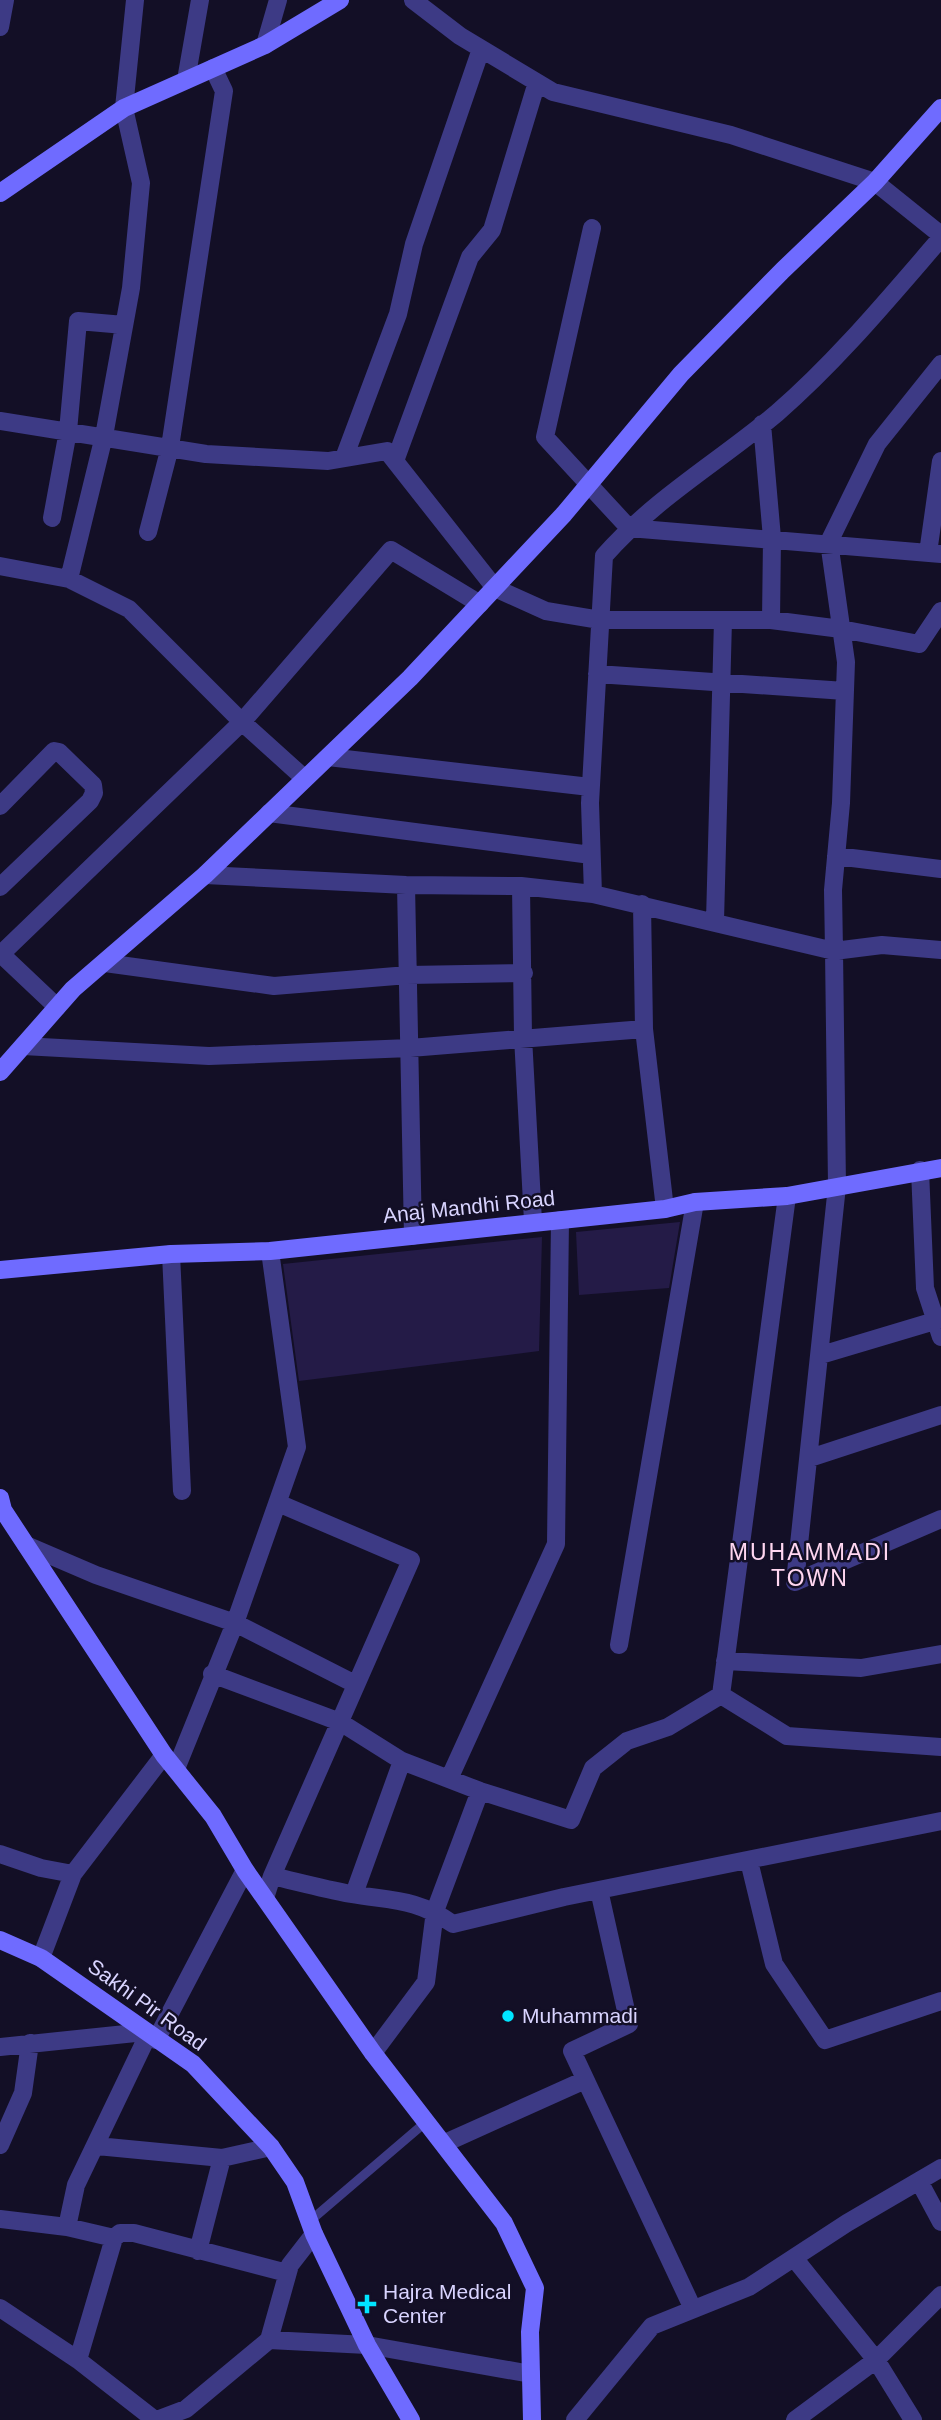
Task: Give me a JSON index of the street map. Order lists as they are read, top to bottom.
{
  "streets": {
    "street": ["Anaj Mandhi Road", "Sakhi Pir Road"]
  },
  "districts": ["MUHAMMADI TOWN"],
  "places": {
    "other": ["Muhammadi"],
    "health": ["Hajra Medical Center"]
  }
}
